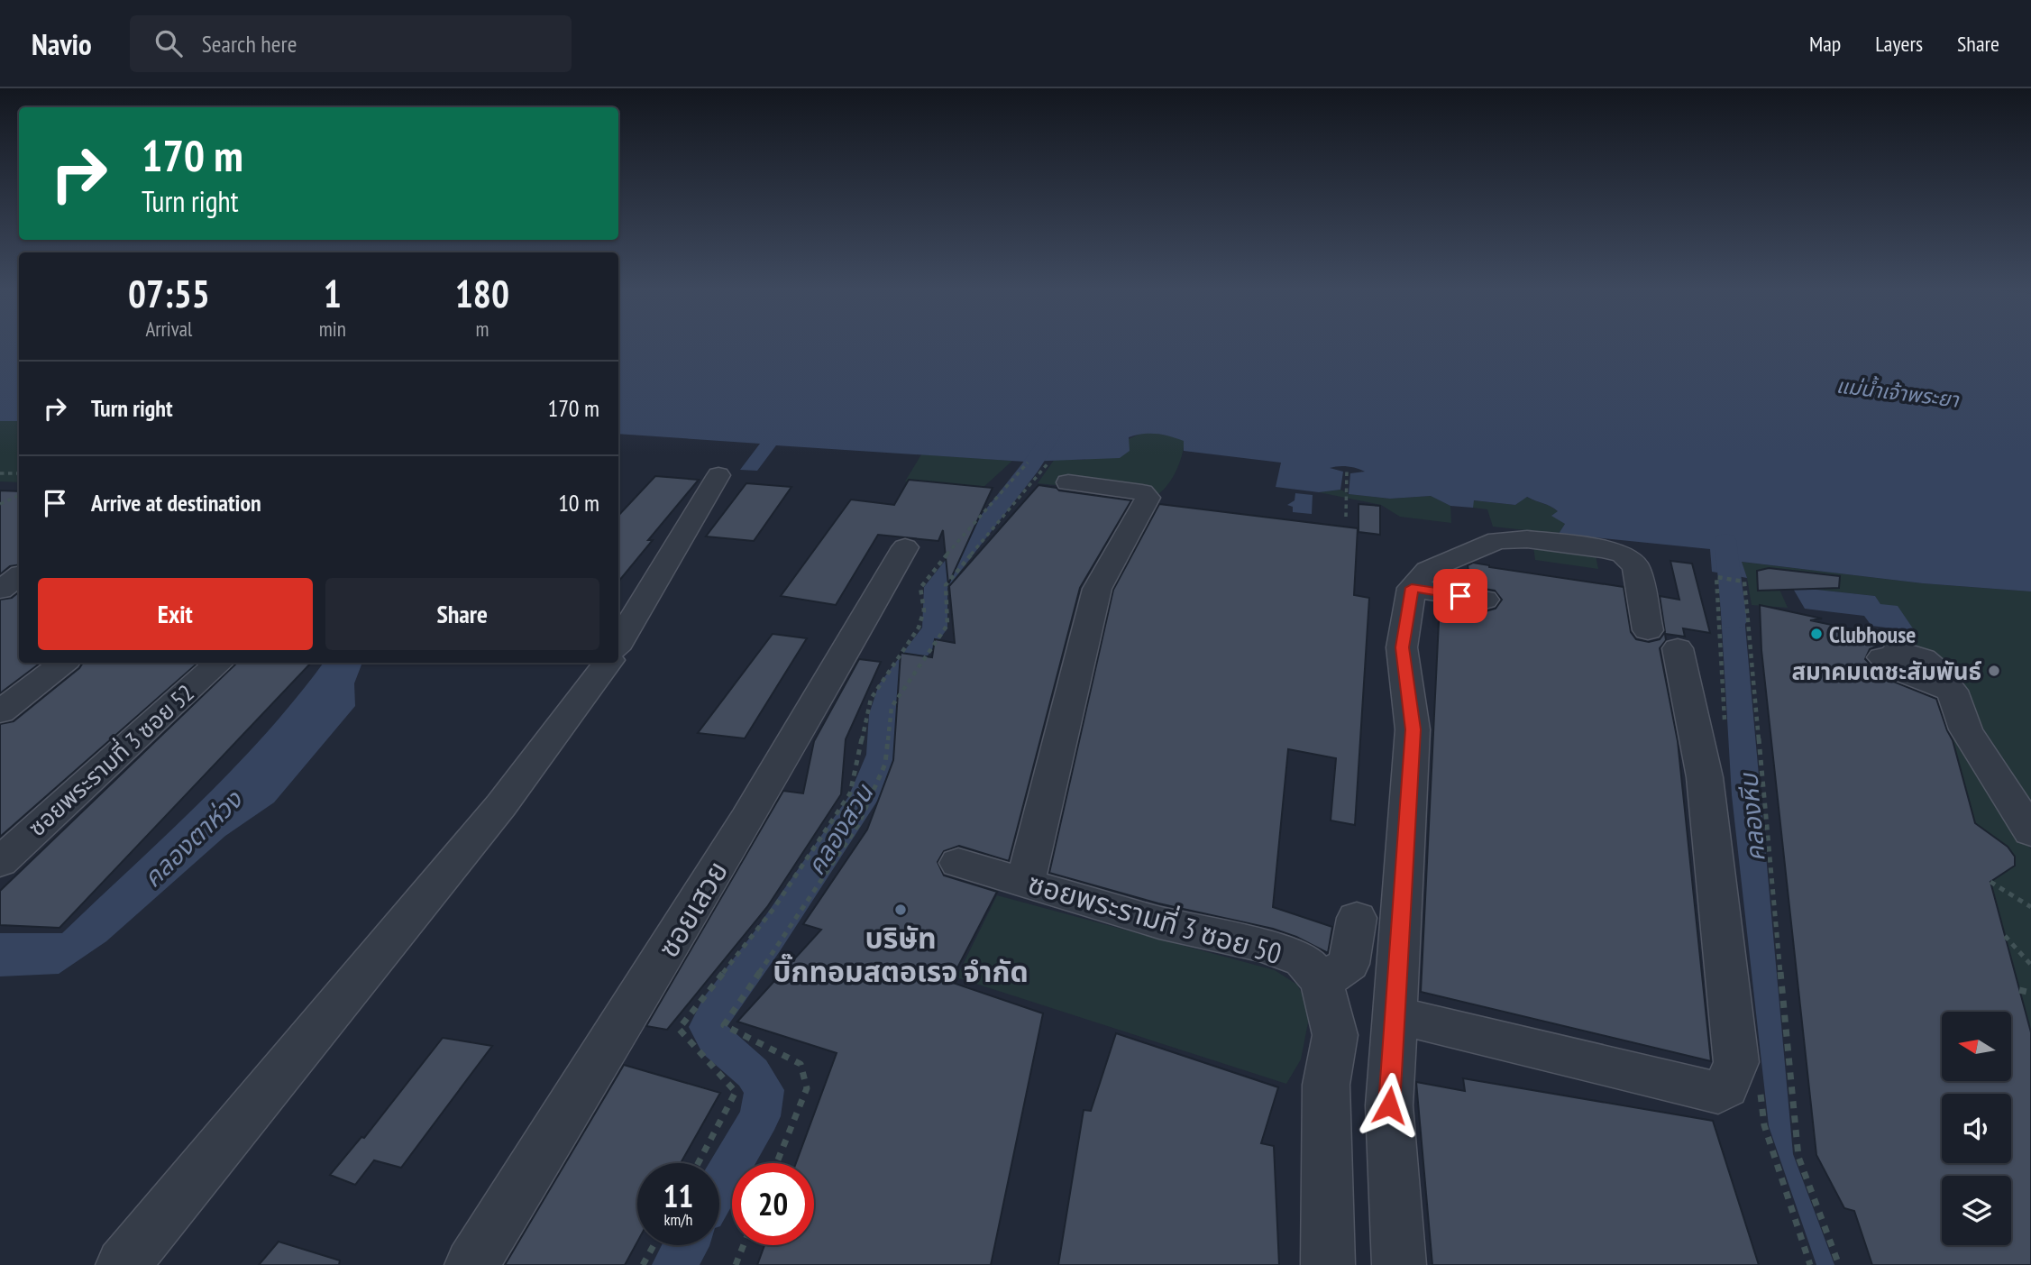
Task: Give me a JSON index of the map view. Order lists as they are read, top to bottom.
{
  "streets": {
    "street": ["ซอยพระรามที่ 3 ซอย 52", "ซอยเสวย", "ซอยพระรามที่ 3 ซอย 50"]
  },
  "water": [
    "แม่น้ำเจ้าพระยา",
    "คลองหีบ",
    "คลองสวน",
    "คลองตาห่วง"
  ],
  "places": ["Clubhouse", "สมาคมเตชะสัมพันธ์", "บริษัท บิ๊กทอมสตอเรจ จำกัด"],
  "north": "left",
  "page": {
    "header": "Navio",
    "search": "Search here",
    "nav": ["Map", "Layers", "Share"],
    "turn": ["170 m", "Turn right"],
    "eta": [
      "07:55",
      "Arrival",
      "1",
      "min",
      "180",
      "m"
    ],
    "list": [
      {
        "name": "Turn right",
        "value": "170 m"
      },
      {
        "name": "Arrive at destination",
        "value": "10 m"
      }
    ],
    "buttons": ["Exit", "Share"],
    "speed": "11 km/h",
    "limit": "20"
  }
}
